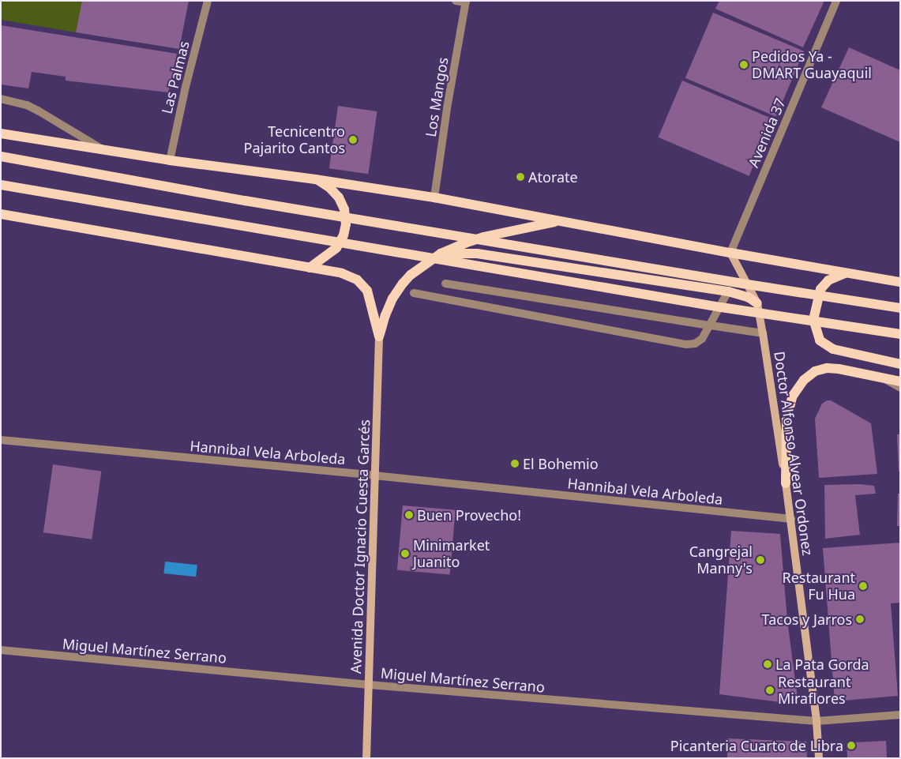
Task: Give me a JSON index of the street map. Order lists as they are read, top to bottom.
{
  "streets": {
    "main road": ["Doctor Alfonso Alvear Ordonez", "Avenida Doctor Ignacio Cuesta Garcés"],
    "street": [
      "Las Palmas",
      "Los Mangos",
      "Avenida 37",
      "Hannibal Vela Arboleda",
      "Miguel Martínez Serrano"
    ]
  },
  "crossings": [
    ["Avenida 37", "Doctor Alfonso Alvear Ordonez"],
    ["Hannibal Vela Arboleda", "Doctor Alfonso Alvear Ordonez"],
    ["Hannibal Vela Arboleda", "Avenida Doctor Ignacio Cuesta Garcés"],
    ["Doctor Alfonso Alvear Ordonez", "Miguel Martínez Serrano"],
    ["Avenida Doctor Ignacio Cuesta Garcés", "Miguel Martínez Serrano"]
  ],
  "places": [
    "Pedidos Ya - DMART Guayaquil",
    "Tecnicentro Pajarito Cantos",
    "Atorate",
    "El Bohemio",
    "Buen Provecho!",
    "Minimarket Juanito",
    "Cangrejal Manny's",
    "Restaurant Fu Hua",
    "Tacos y Jarros",
    "La Pata Gorda",
    "Restaurant Miraflores",
    "Picanteria Cuarto de Libra"
  ]
}
